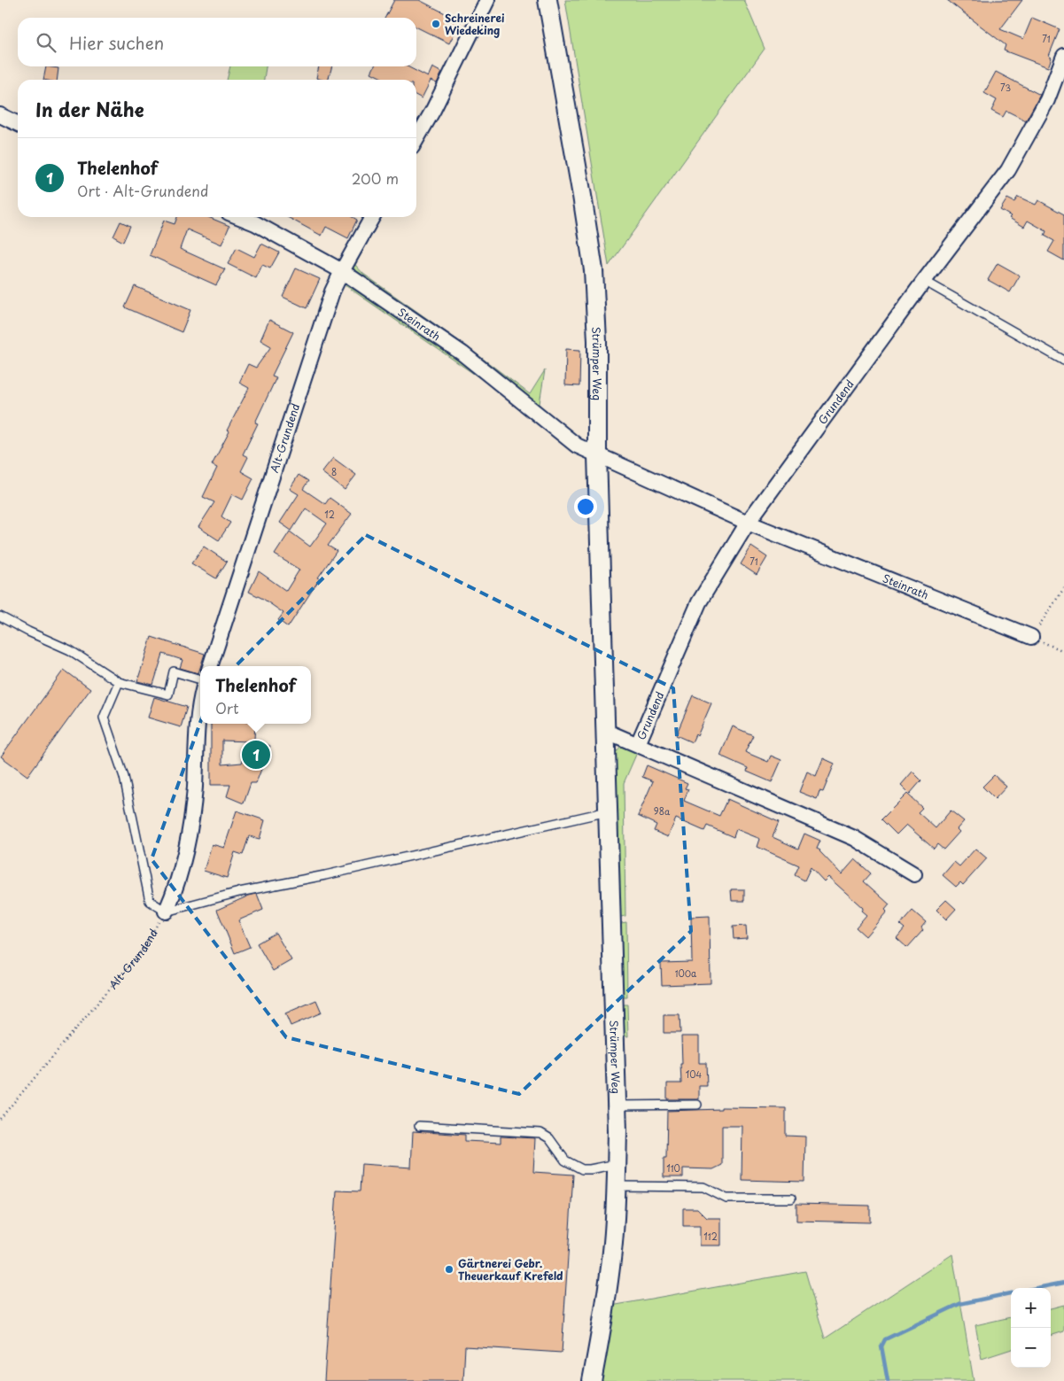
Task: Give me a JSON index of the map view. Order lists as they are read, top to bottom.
{
  "streets": {
    "street": [
      "Steinrath",
      "Strümper Weg",
      "Grundend",
      "Alt-Grundend"
    ]
  },
  "crossings": [
    ["Steinrath", "Strümper Weg"],
    ["Steinrath", "Grundend"],
    ["Steinrath", "Alt-Grundend"]
  ],
  "places": ["Schreinerei Wiedeking", "Gärtnerei Gebr. Theuerkauf Krefeld"],
  "house_numbers": [
    "71",
    "73",
    "8",
    "12",
    "71",
    "98a",
    "100a",
    "104",
    "110",
    "112"
  ],
  "page": {
    "search": "Hier suchen",
    "heading": "In der Nähe",
    "list": [
      {
        "mark": "1",
        "name": "Thelenhof",
        "note": "Ort · Alt-Grundend",
        "value": "200 m"
      }
    ],
    "popup": ["Thelenhof", "Ort"],
    "pins": "1",
    "map_buttons": ["+", "−"]
  }
}
